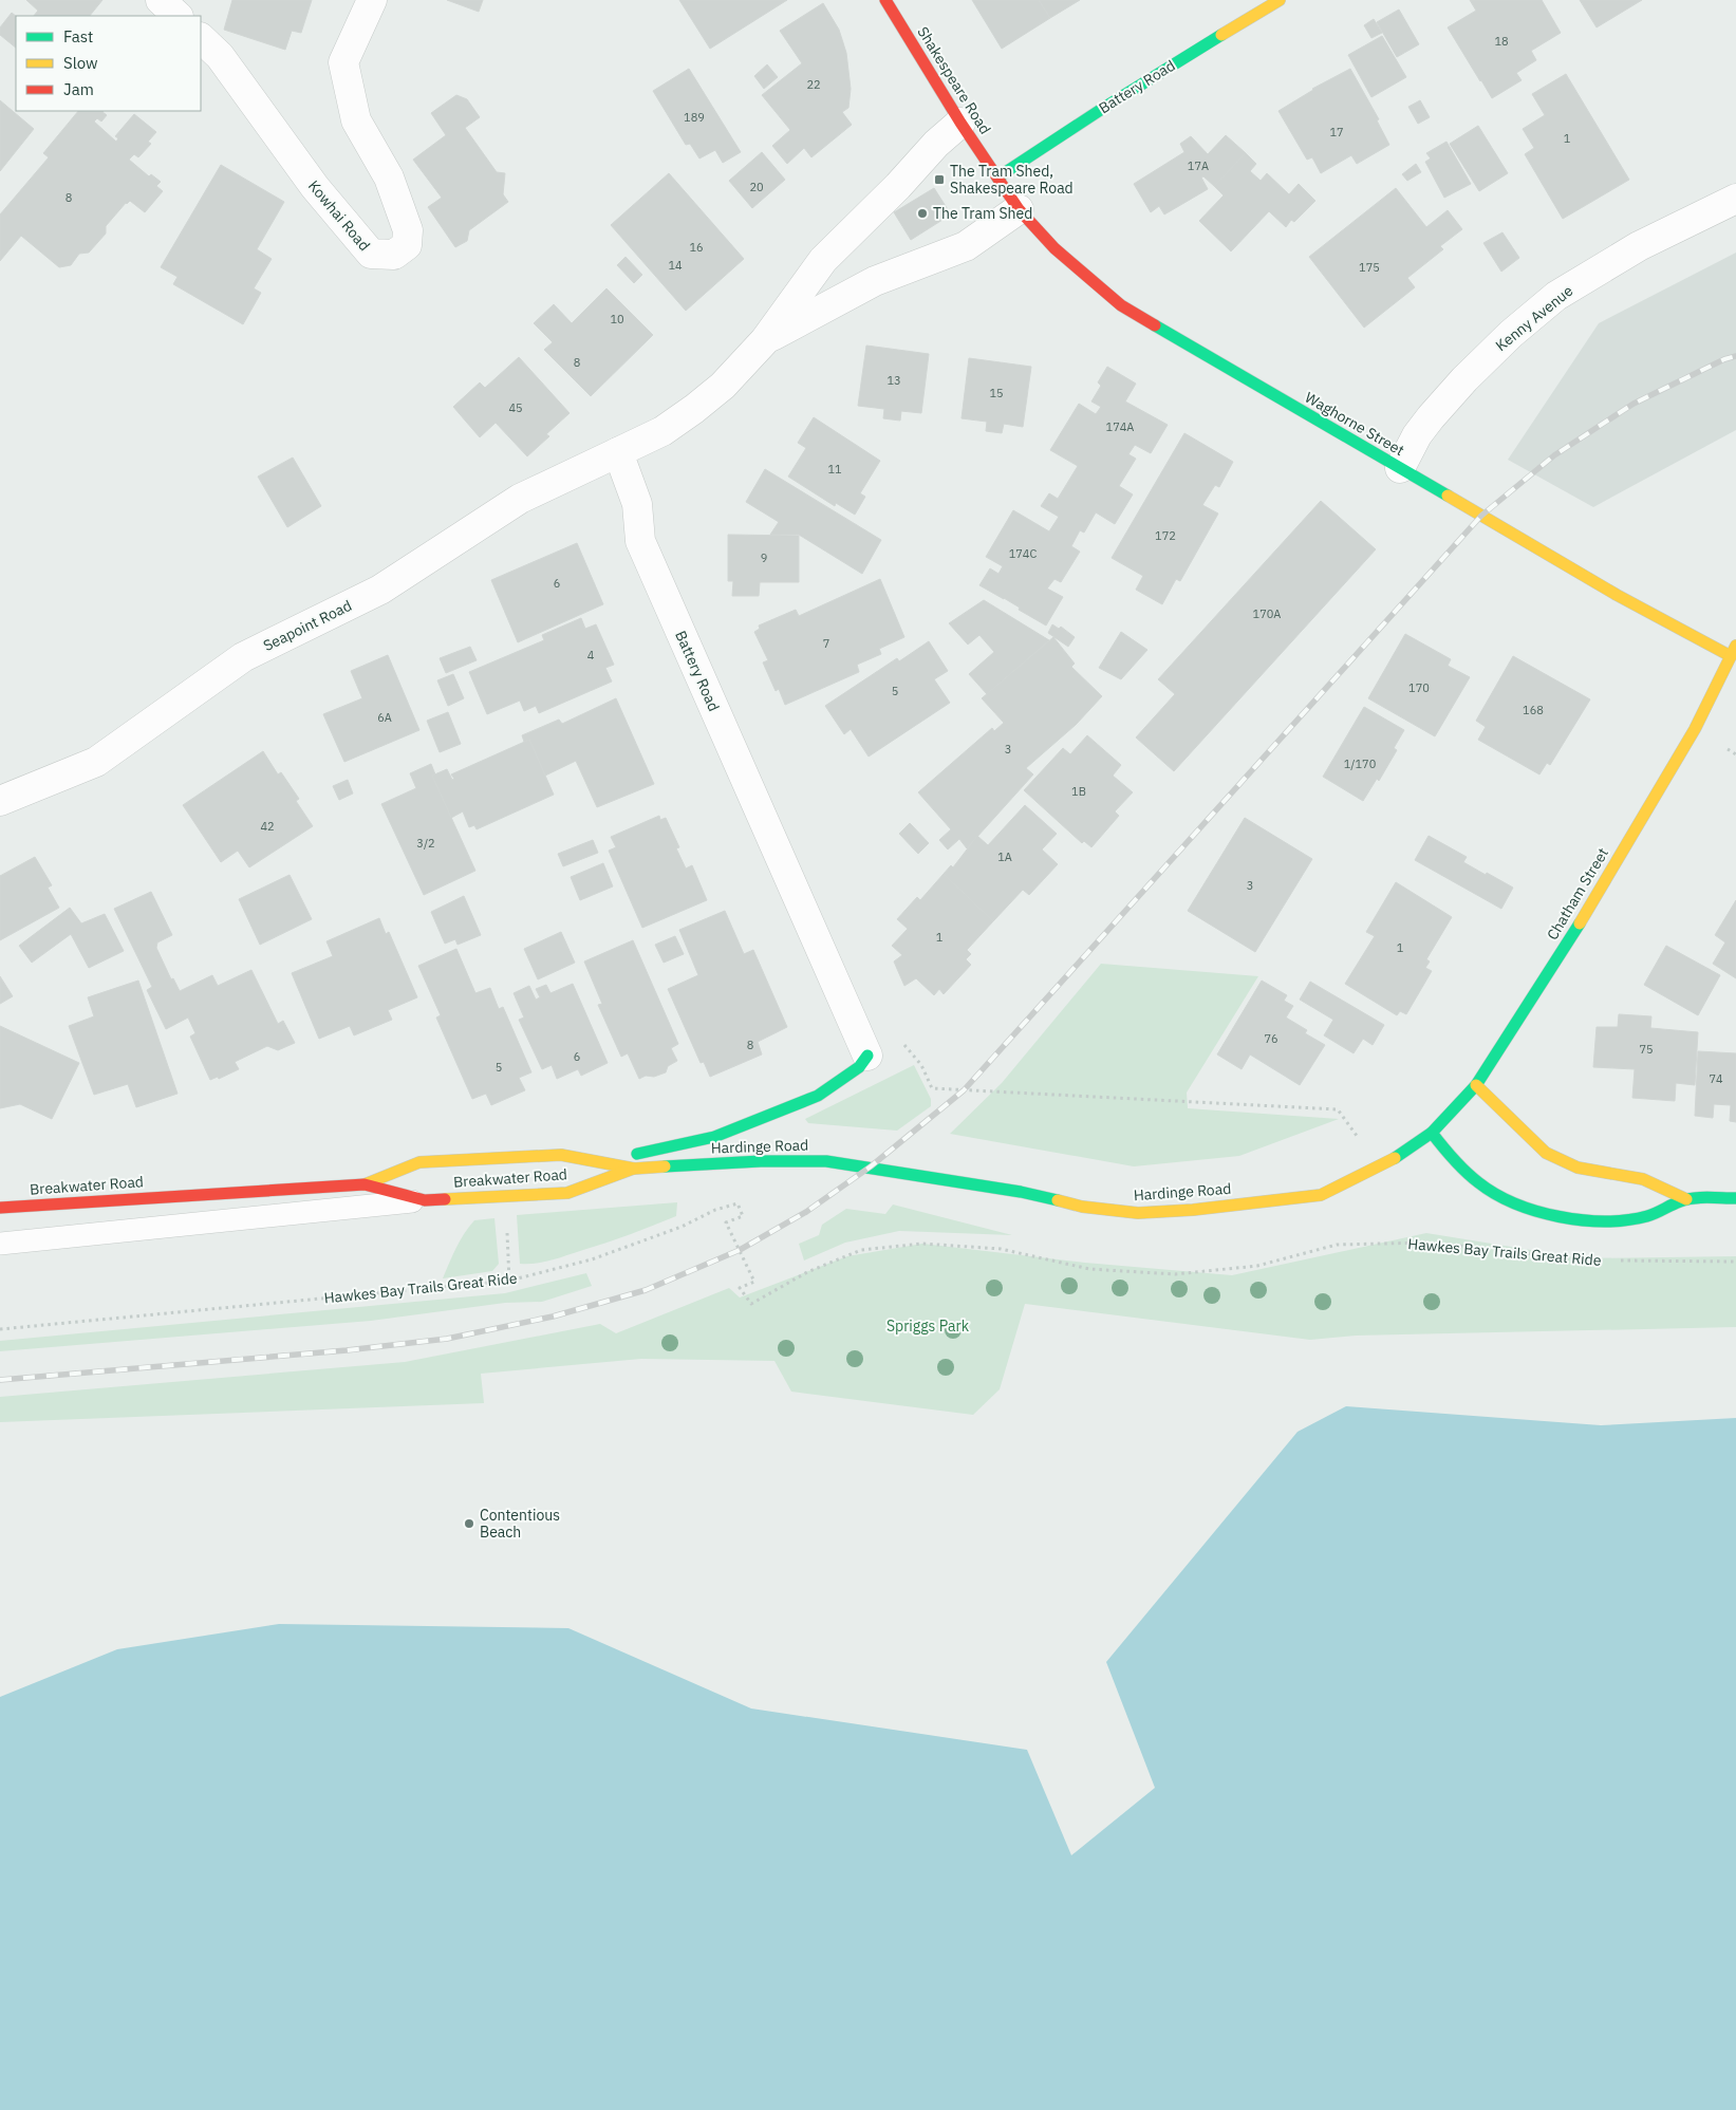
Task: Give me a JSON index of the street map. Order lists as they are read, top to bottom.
{
  "streets": {
    "main road": [
      "Shakespeare Road",
      "Battery Road",
      "Waghorne Street",
      "Chatham Street",
      "Hardinge Road",
      "Breakwater Road"
    ],
    "street": ["Kowhai Road", "Kenny Avenue", "Seapoint Road"],
    "path": ["Hawkes Bay Trails Great Ride"]
  },
  "crossings": [
    ["Shakespeare Road", "Battery Road"],
    ["Shakespeare Road", "Waghorne Street"],
    ["Battery Road", "Waghorne Street"],
    ["Battery Road", "Seapoint Road"],
    ["Kenny Avenue", "Waghorne Street"],
    ["Waghorne Street", "Chatham Street"],
    ["Chatham Street", "Hardinge Road"],
    ["Hardinge Road", "Breakwater Road"]
  ],
  "parks": ["Spriggs Park"],
  "places": {
    "transit": ["The Tram Shed, Shakespeare Road"],
    "other": ["The Tram Shed", "Contentious Beach"]
  },
  "house_numbers": [
    "18",
    "22",
    "189",
    "17",
    "1",
    "17A",
    "20",
    "8",
    "16",
    "14",
    "175",
    "10",
    "8",
    "13",
    "15",
    "45",
    "174A",
    "11",
    "172",
    "174C",
    "9",
    "6",
    "170A",
    "7",
    "4",
    "170",
    "5",
    "168",
    "6A",
    "3",
    "1/170",
    "1B",
    "42",
    "3/2",
    "1A",
    "3",
    "1",
    "1",
    "76",
    "8",
    "75",
    "6",
    "5",
    "74"
  ],
  "legend": ["Fast", "Slow", "Jam"]
}
